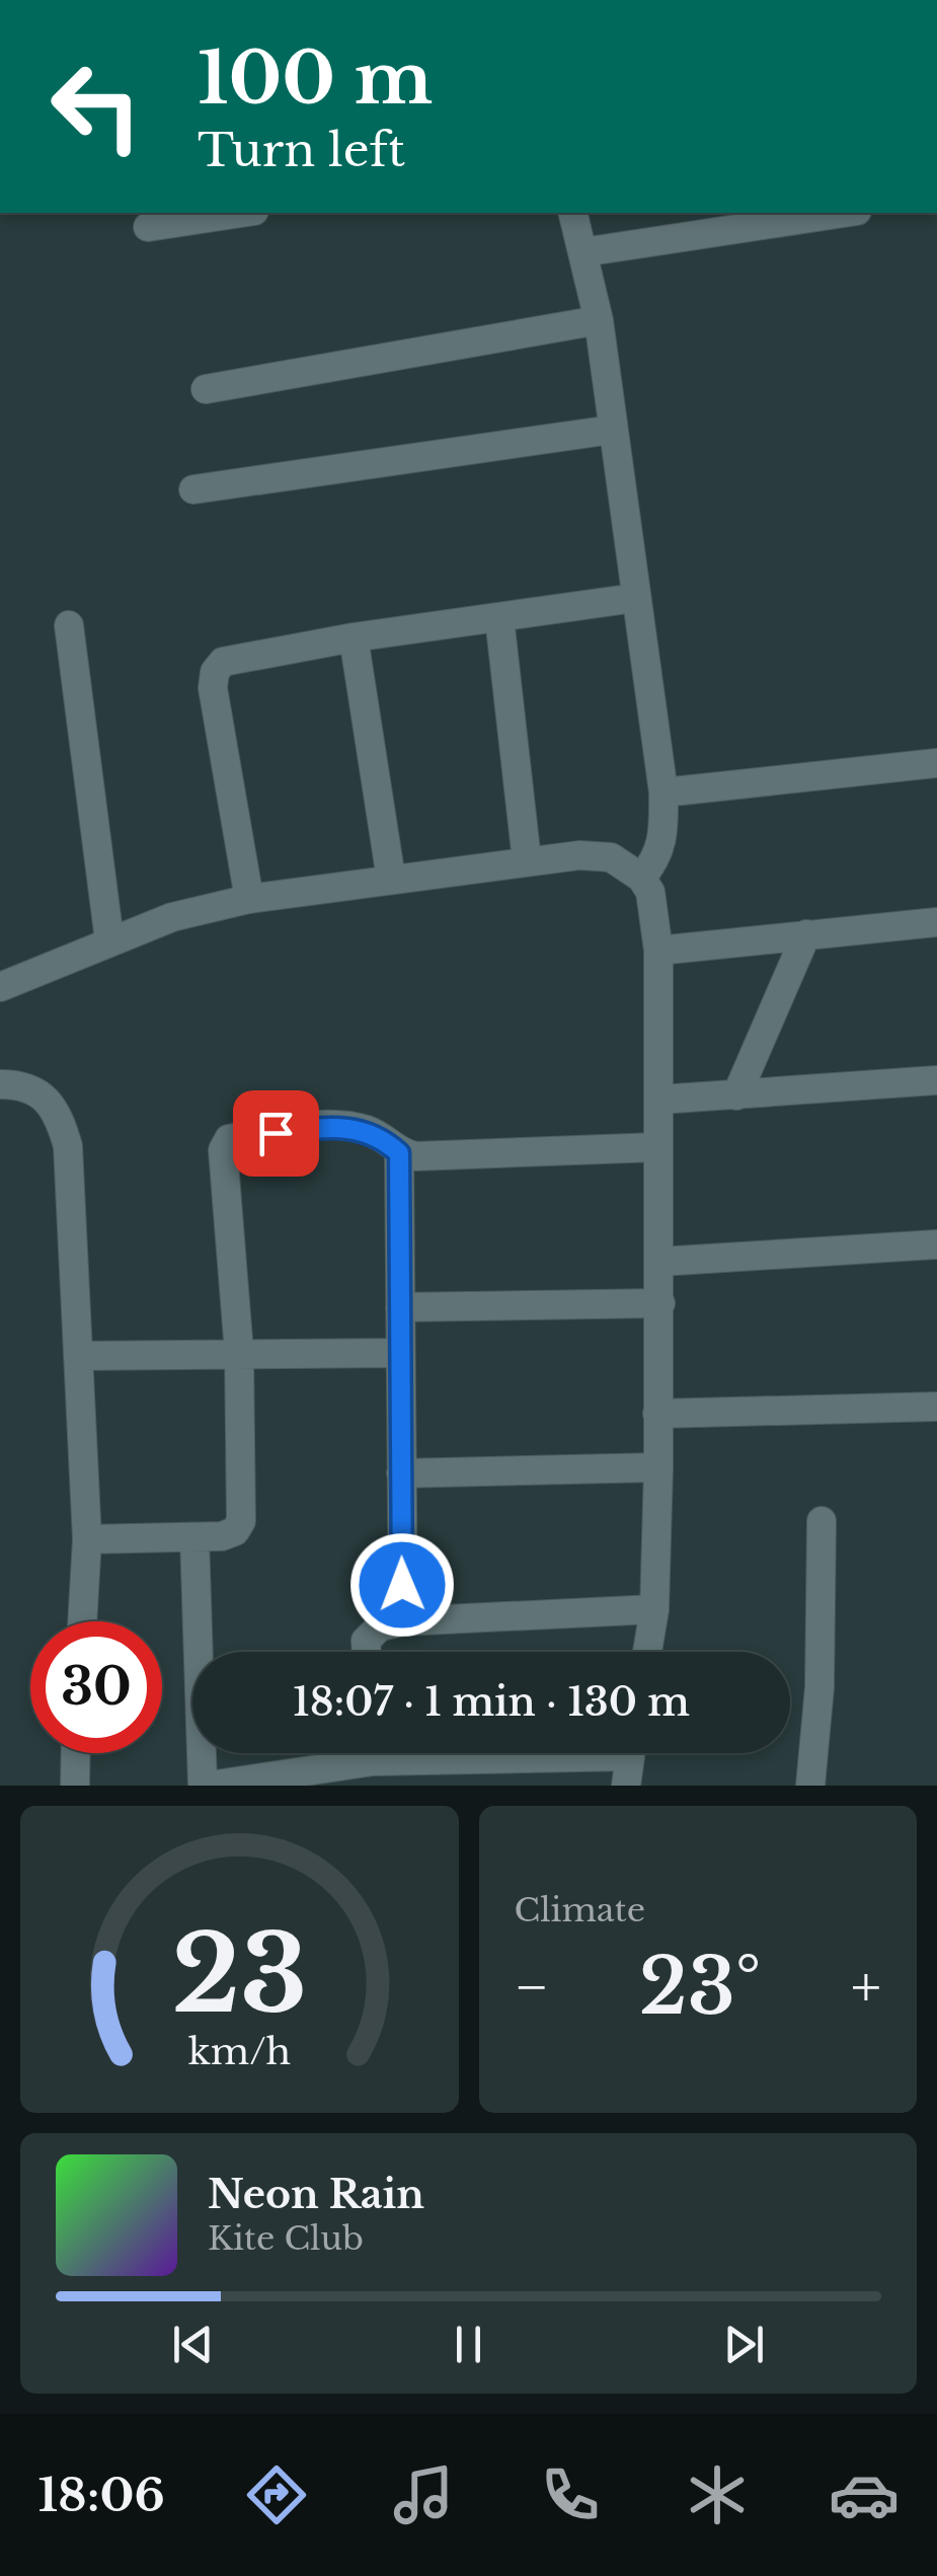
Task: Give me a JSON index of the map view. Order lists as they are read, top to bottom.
{
  "page": {
    "turn": ["100 m", "Turn left"],
    "limit": "30",
    "trip": "18:07 · 1 min · 130 m",
    "tile": "Climate",
    "heat": ["−", "23°", "+"],
    "song": ["Neon Rain", "Kite Club"],
    "tabs": "18:06",
    "gauge": ["23", "km/h"]
  }
}
